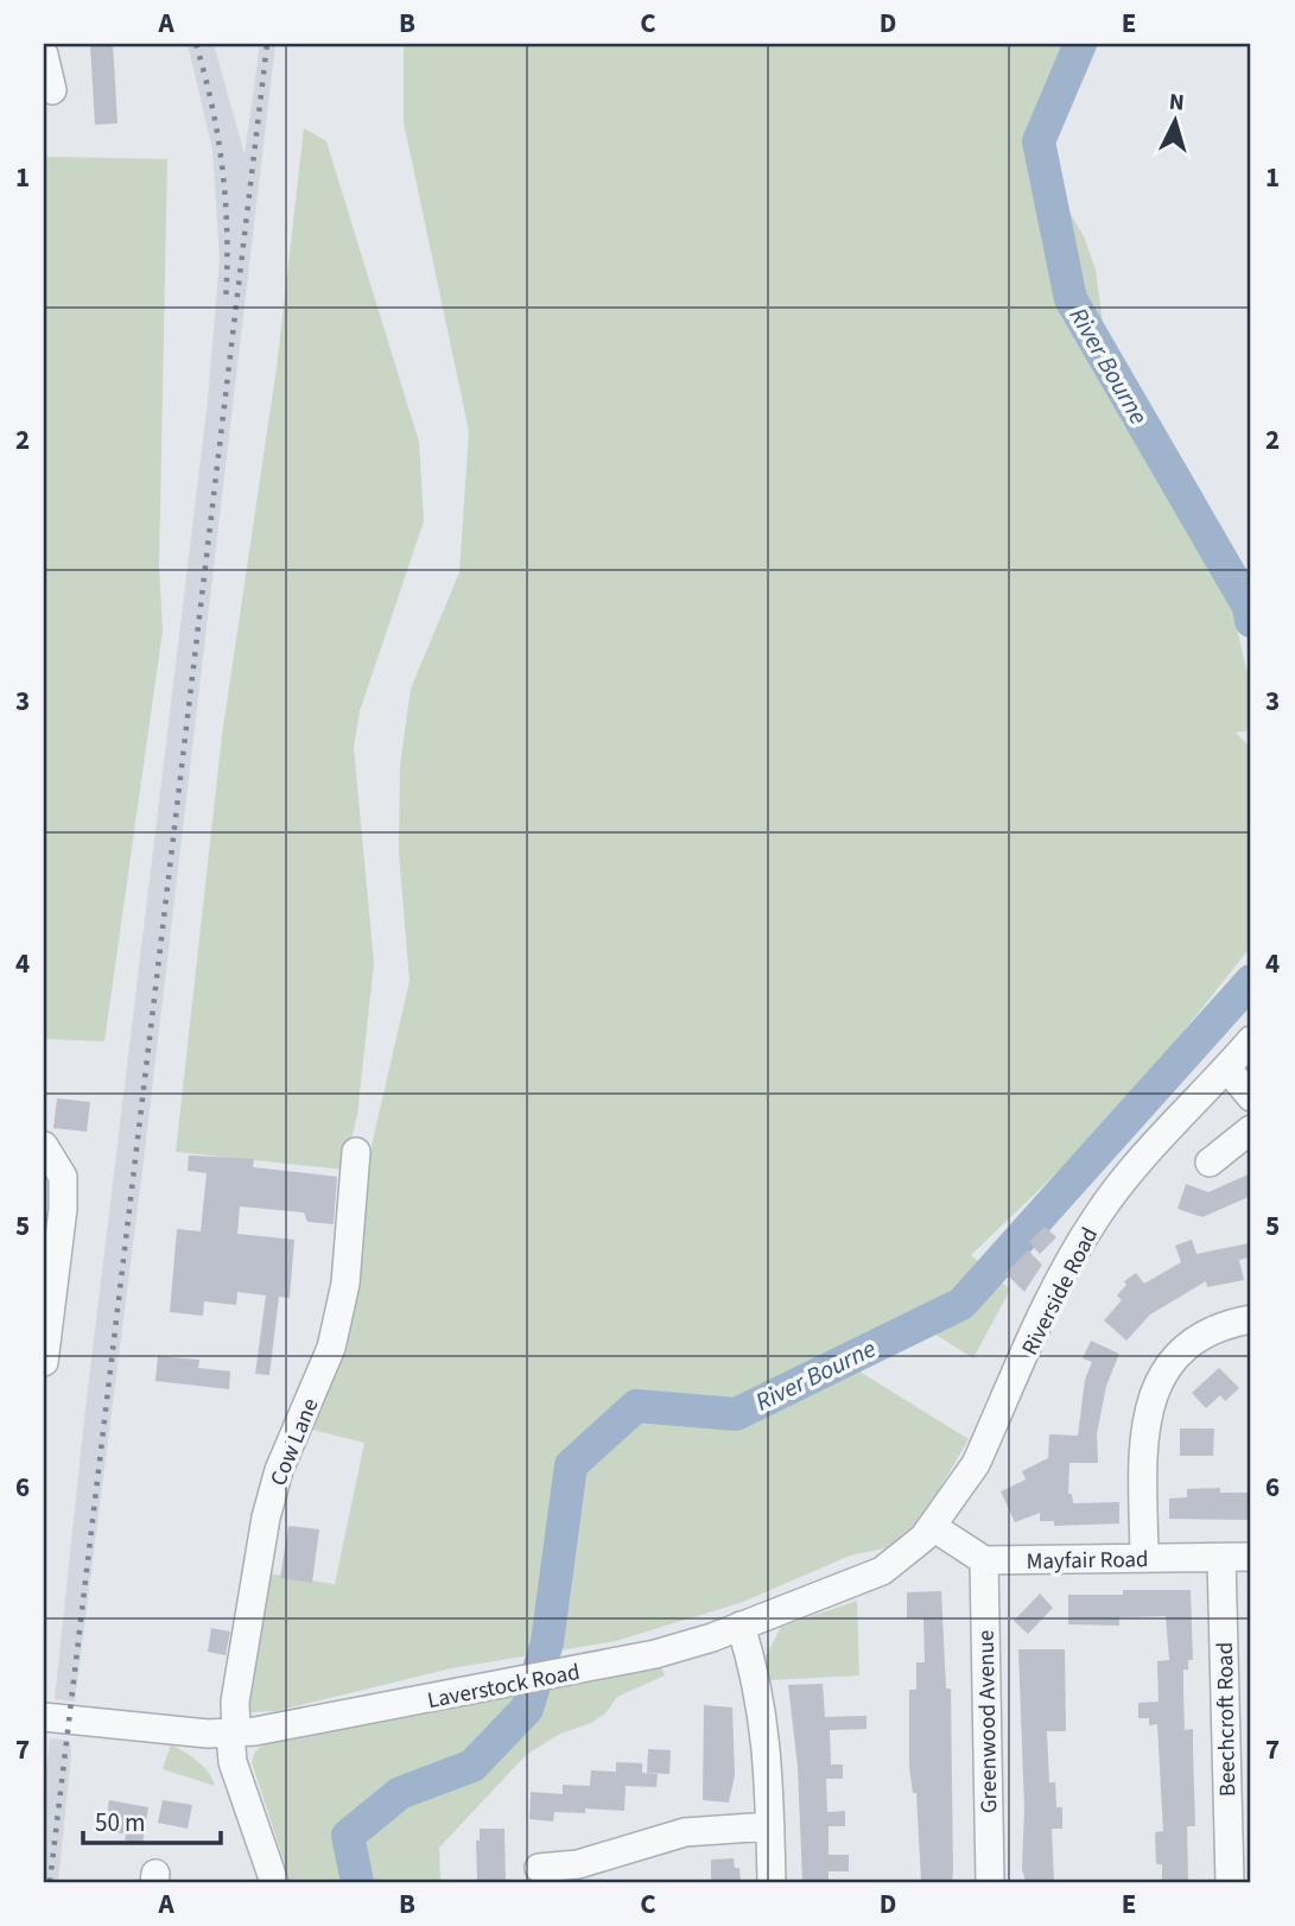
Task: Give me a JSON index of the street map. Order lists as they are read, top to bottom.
{
  "streets": {
    "street": [
      "Riverside Road",
      "Cow Lane",
      "Mayfair Road",
      "Laverstock Road",
      "Beechcroft Road",
      "Greenwood Avenue"
    ]
  },
  "crossings": [
    ["Riverside Road", "Laverstock Road"],
    ["Cow Lane", "Laverstock Road"],
    ["Mayfair Road", "Beechcroft Road"],
    ["Mayfair Road", "Greenwood Avenue"]
  ],
  "water": ["River Bourne"],
  "scale_bar": "50 m",
  "north": "top",
  "grid": {
    "columns": [
      "A",
      "B",
      "C",
      "D",
      "E"
    ],
    "rows": [
      "1",
      "2",
      "3",
      "4",
      "5",
      "6",
      "7"
    ]
  }
}
